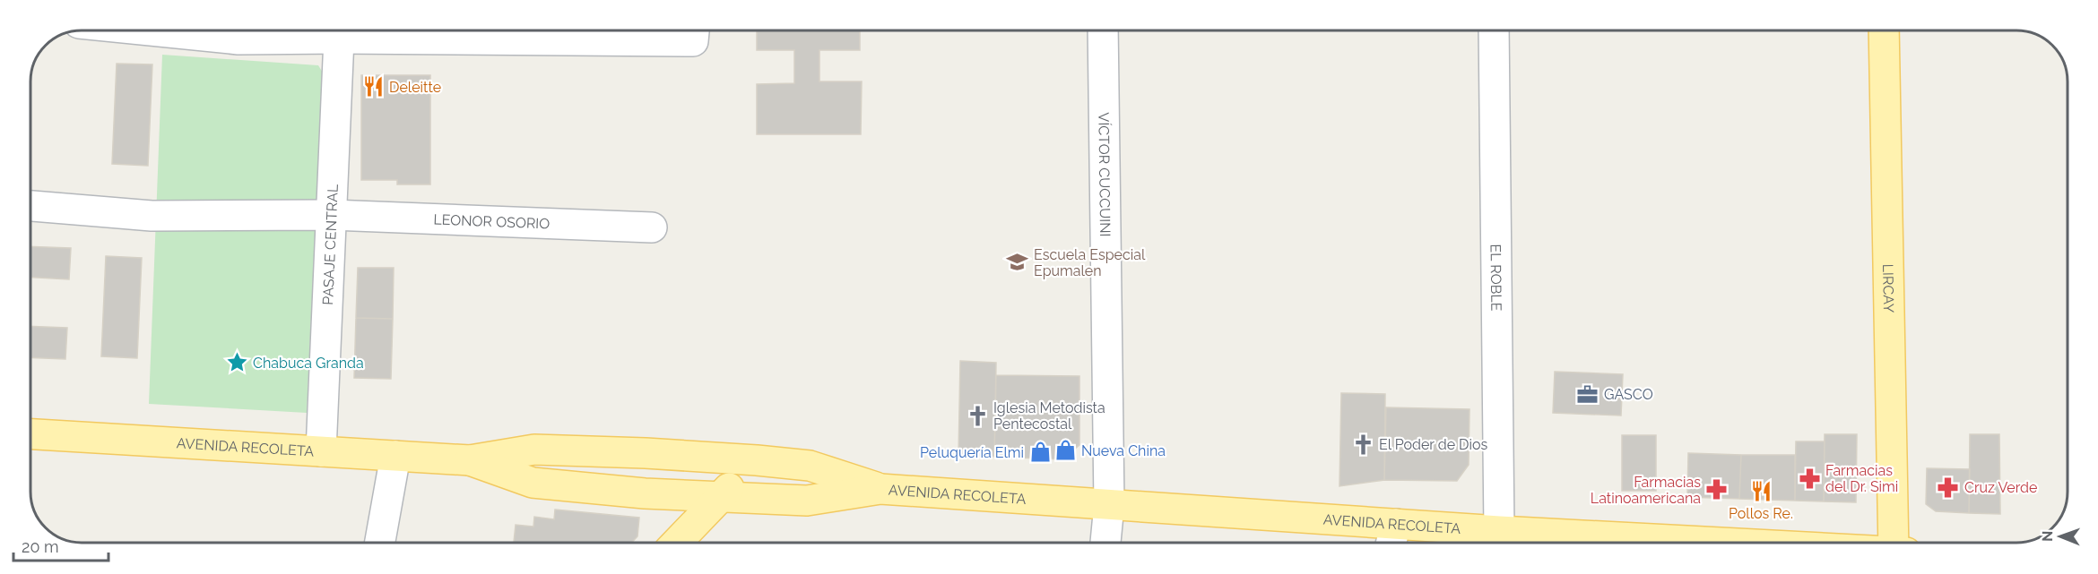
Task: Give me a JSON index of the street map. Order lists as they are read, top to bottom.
{
  "streets": {
    "main road": ["LIRCAY", "AVENIDA RECOLETA"],
    "street": [
      "VÍCTOR CUCCUINI",
      "LEONOR OSORIO",
      "PASAJE CENTRAL",
      "EL ROBLE"
    ]
  },
  "crossings": [
    ["VÍCTOR CUCCUINI", "AVENIDA RECOLETA"],
    ["LEONOR OSORIO", "PASAJE CENTRAL"],
    ["PASAJE CENTRAL", "AVENIDA RECOLETA"],
    ["EL ROBLE", "AVENIDA RECOLETA"]
  ],
  "places": {
    "restaurant": ["Deleitte", "Pollos Re."],
    "school or university": ["Escuela Especial Epumalen"],
    "place": ["Chabuca Granda"],
    "office": ["GASCO"],
    "church": ["Iglesia Metodista Pentecostal", "El Poder de Dios"],
    "shop": ["Nueva China", "Peluquería Elmi"],
    "pharmacy": ["Farmacias del Dr. Simi", "Cruz Verde", "Farmacias Latinoamericana"]
  },
  "scale_bar": "20 m",
  "north": "left"
}
